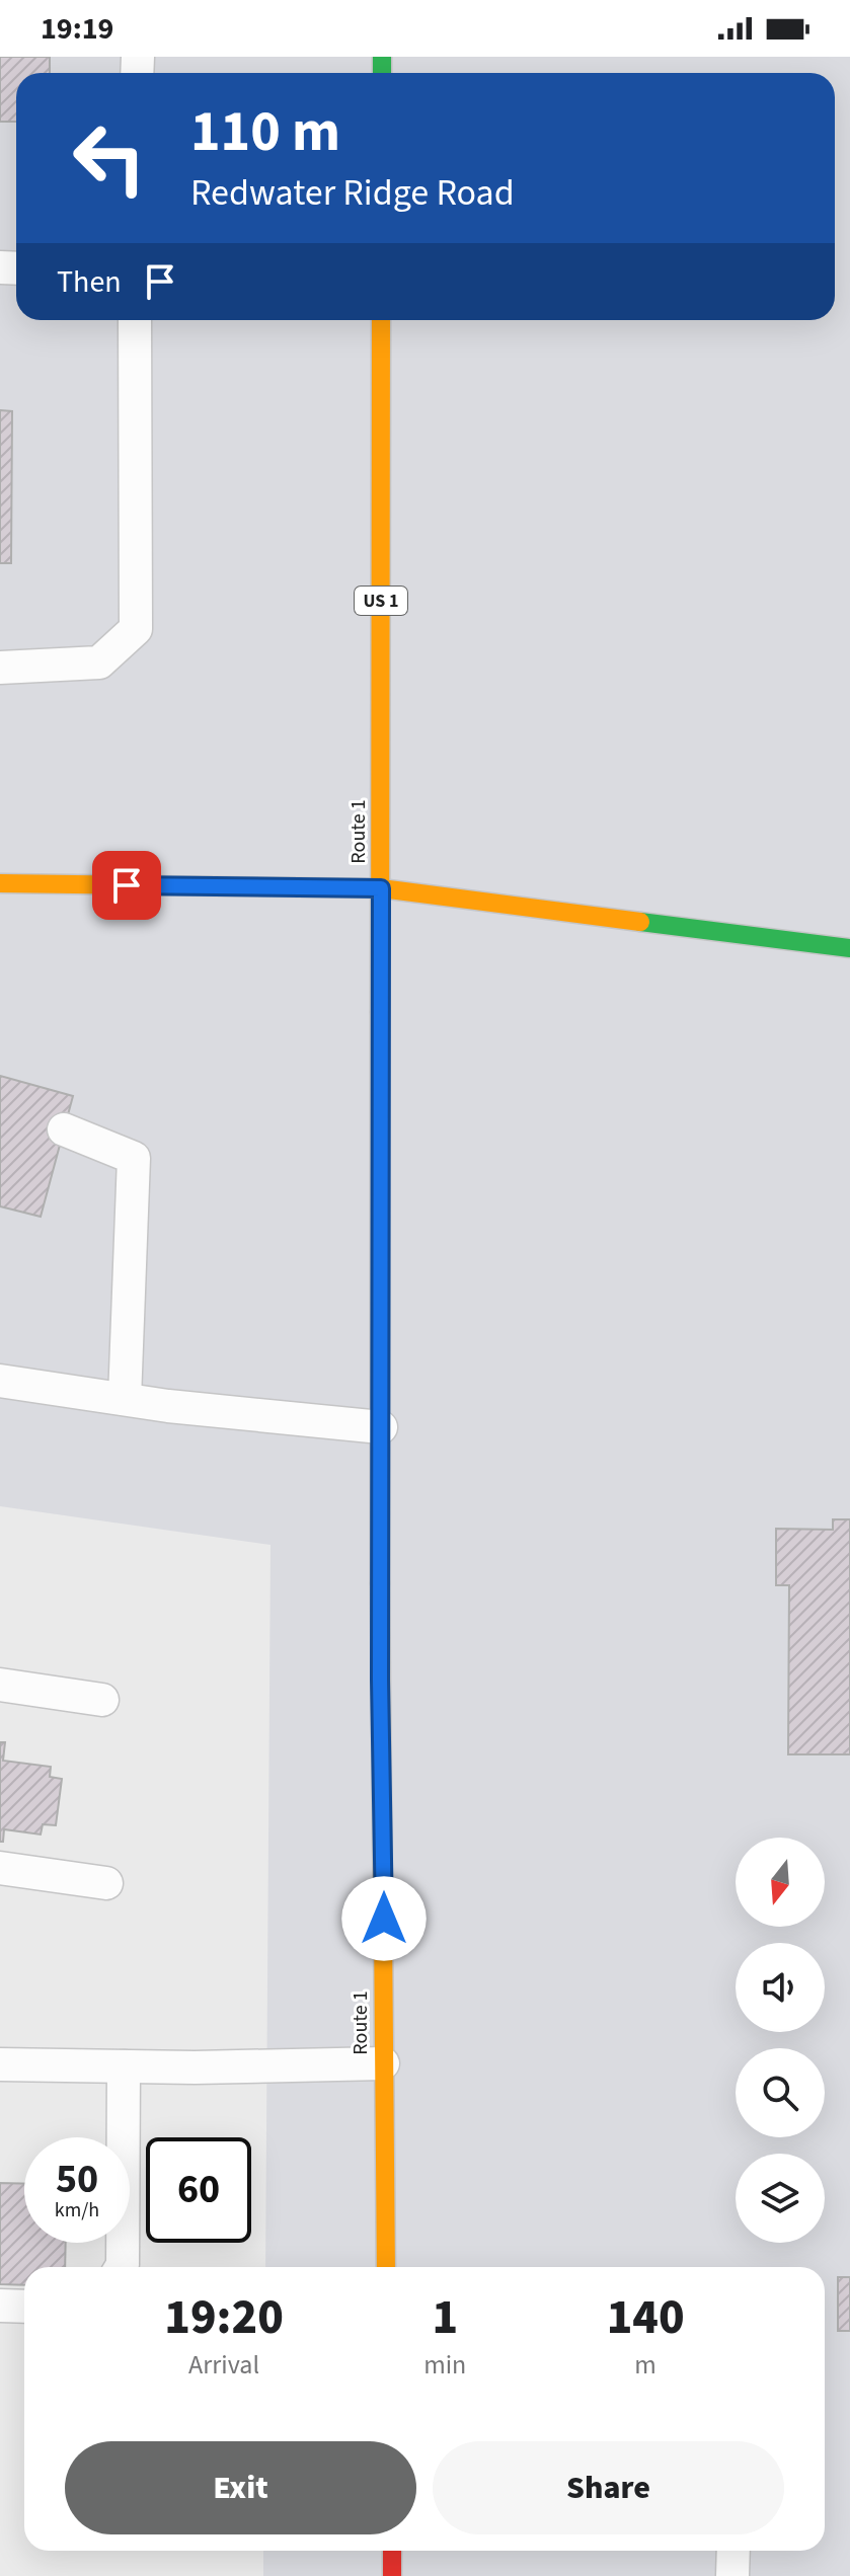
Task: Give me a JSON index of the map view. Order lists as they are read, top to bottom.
{
  "streets": {
    "main road": ["US 1", "Route 1"]
  },
  "north": "bottom",
  "page": {
    "status": "19:19",
    "turn": ["110 m", "Redwater Ridge Road"],
    "then": "Then",
    "speed": "50 km/h",
    "limit": "60",
    "eta": [
      "19:20",
      "Arrival",
      "1",
      "min",
      "140",
      "m"
    ],
    "buttons": ["Exit", "Share"]
  }
}
